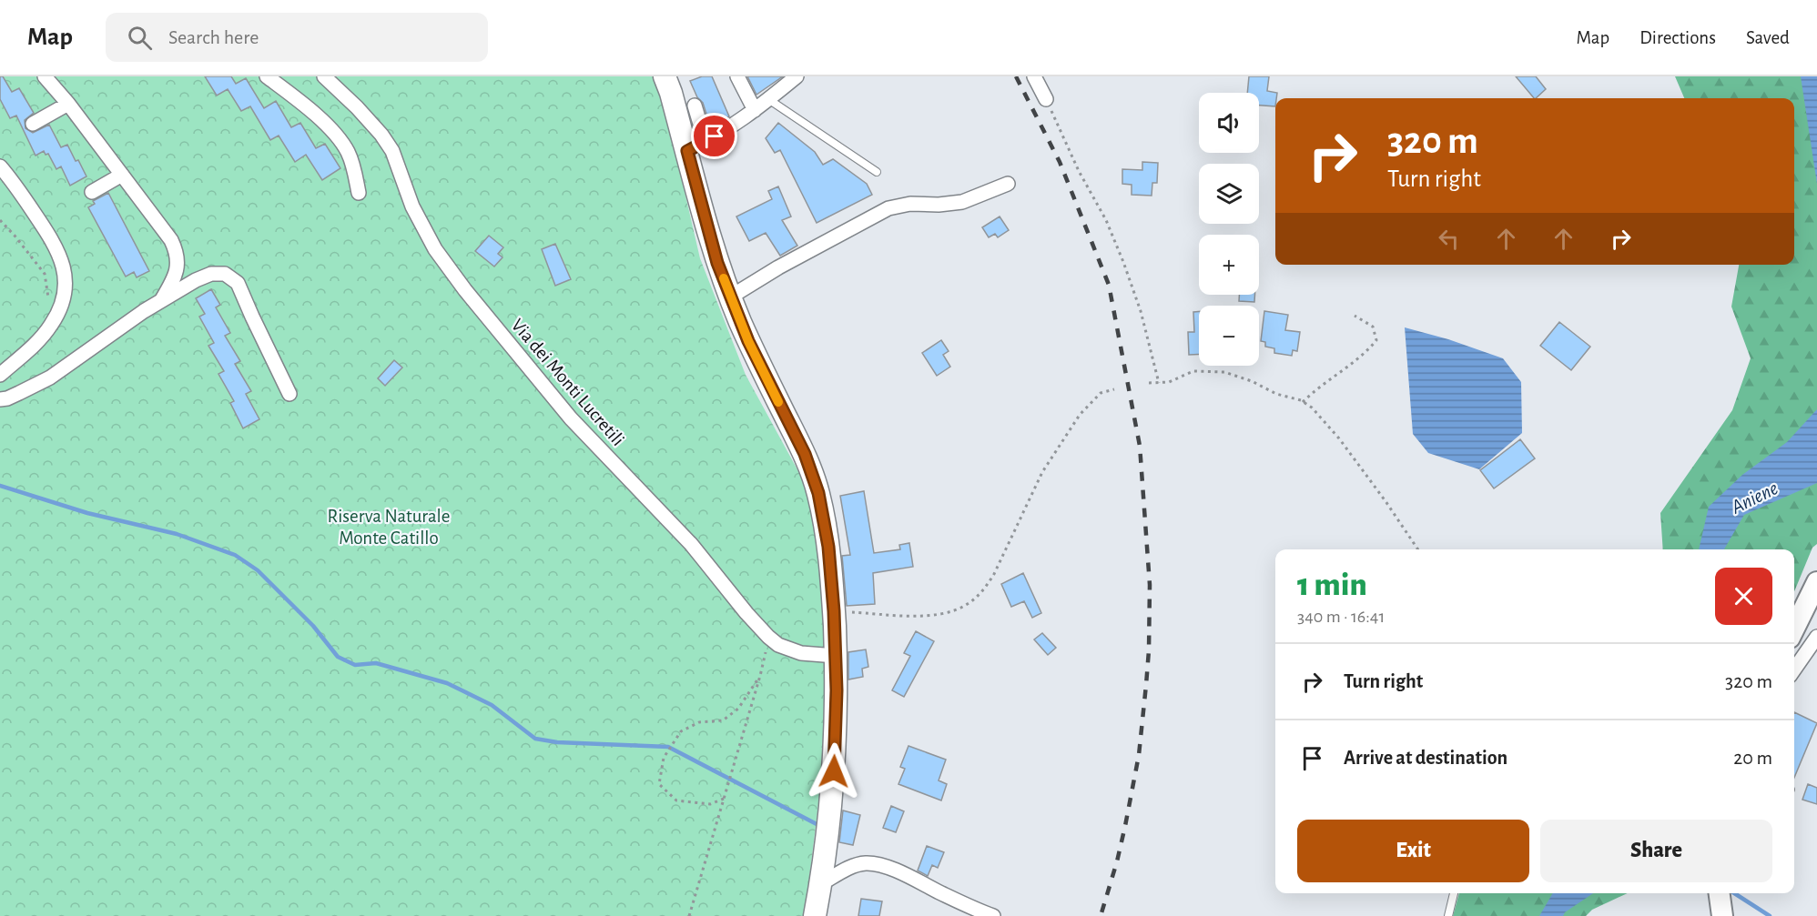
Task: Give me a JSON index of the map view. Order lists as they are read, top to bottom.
{
  "streets": {
    "street": ["Via dei Monti Lucretili"]
  },
  "water": ["Aniene"],
  "parks": ["Riserva Naturale Monte Catillo"],
  "page": {
    "header": "Map",
    "search": "Search here",
    "nav": ["Map", "Directions", "Saved"],
    "map_buttons": ["+", "−"],
    "turn": ["320 m", "Turn right"],
    "heading": ["1 min", "340 m · 16:41"],
    "list": [
      {
        "name": "Turn right",
        "value": "320 m"
      },
      {
        "name": "Arrive at destination",
        "value": "20 m"
      }
    ],
    "buttons": ["Exit", "Share"]
  }
}
